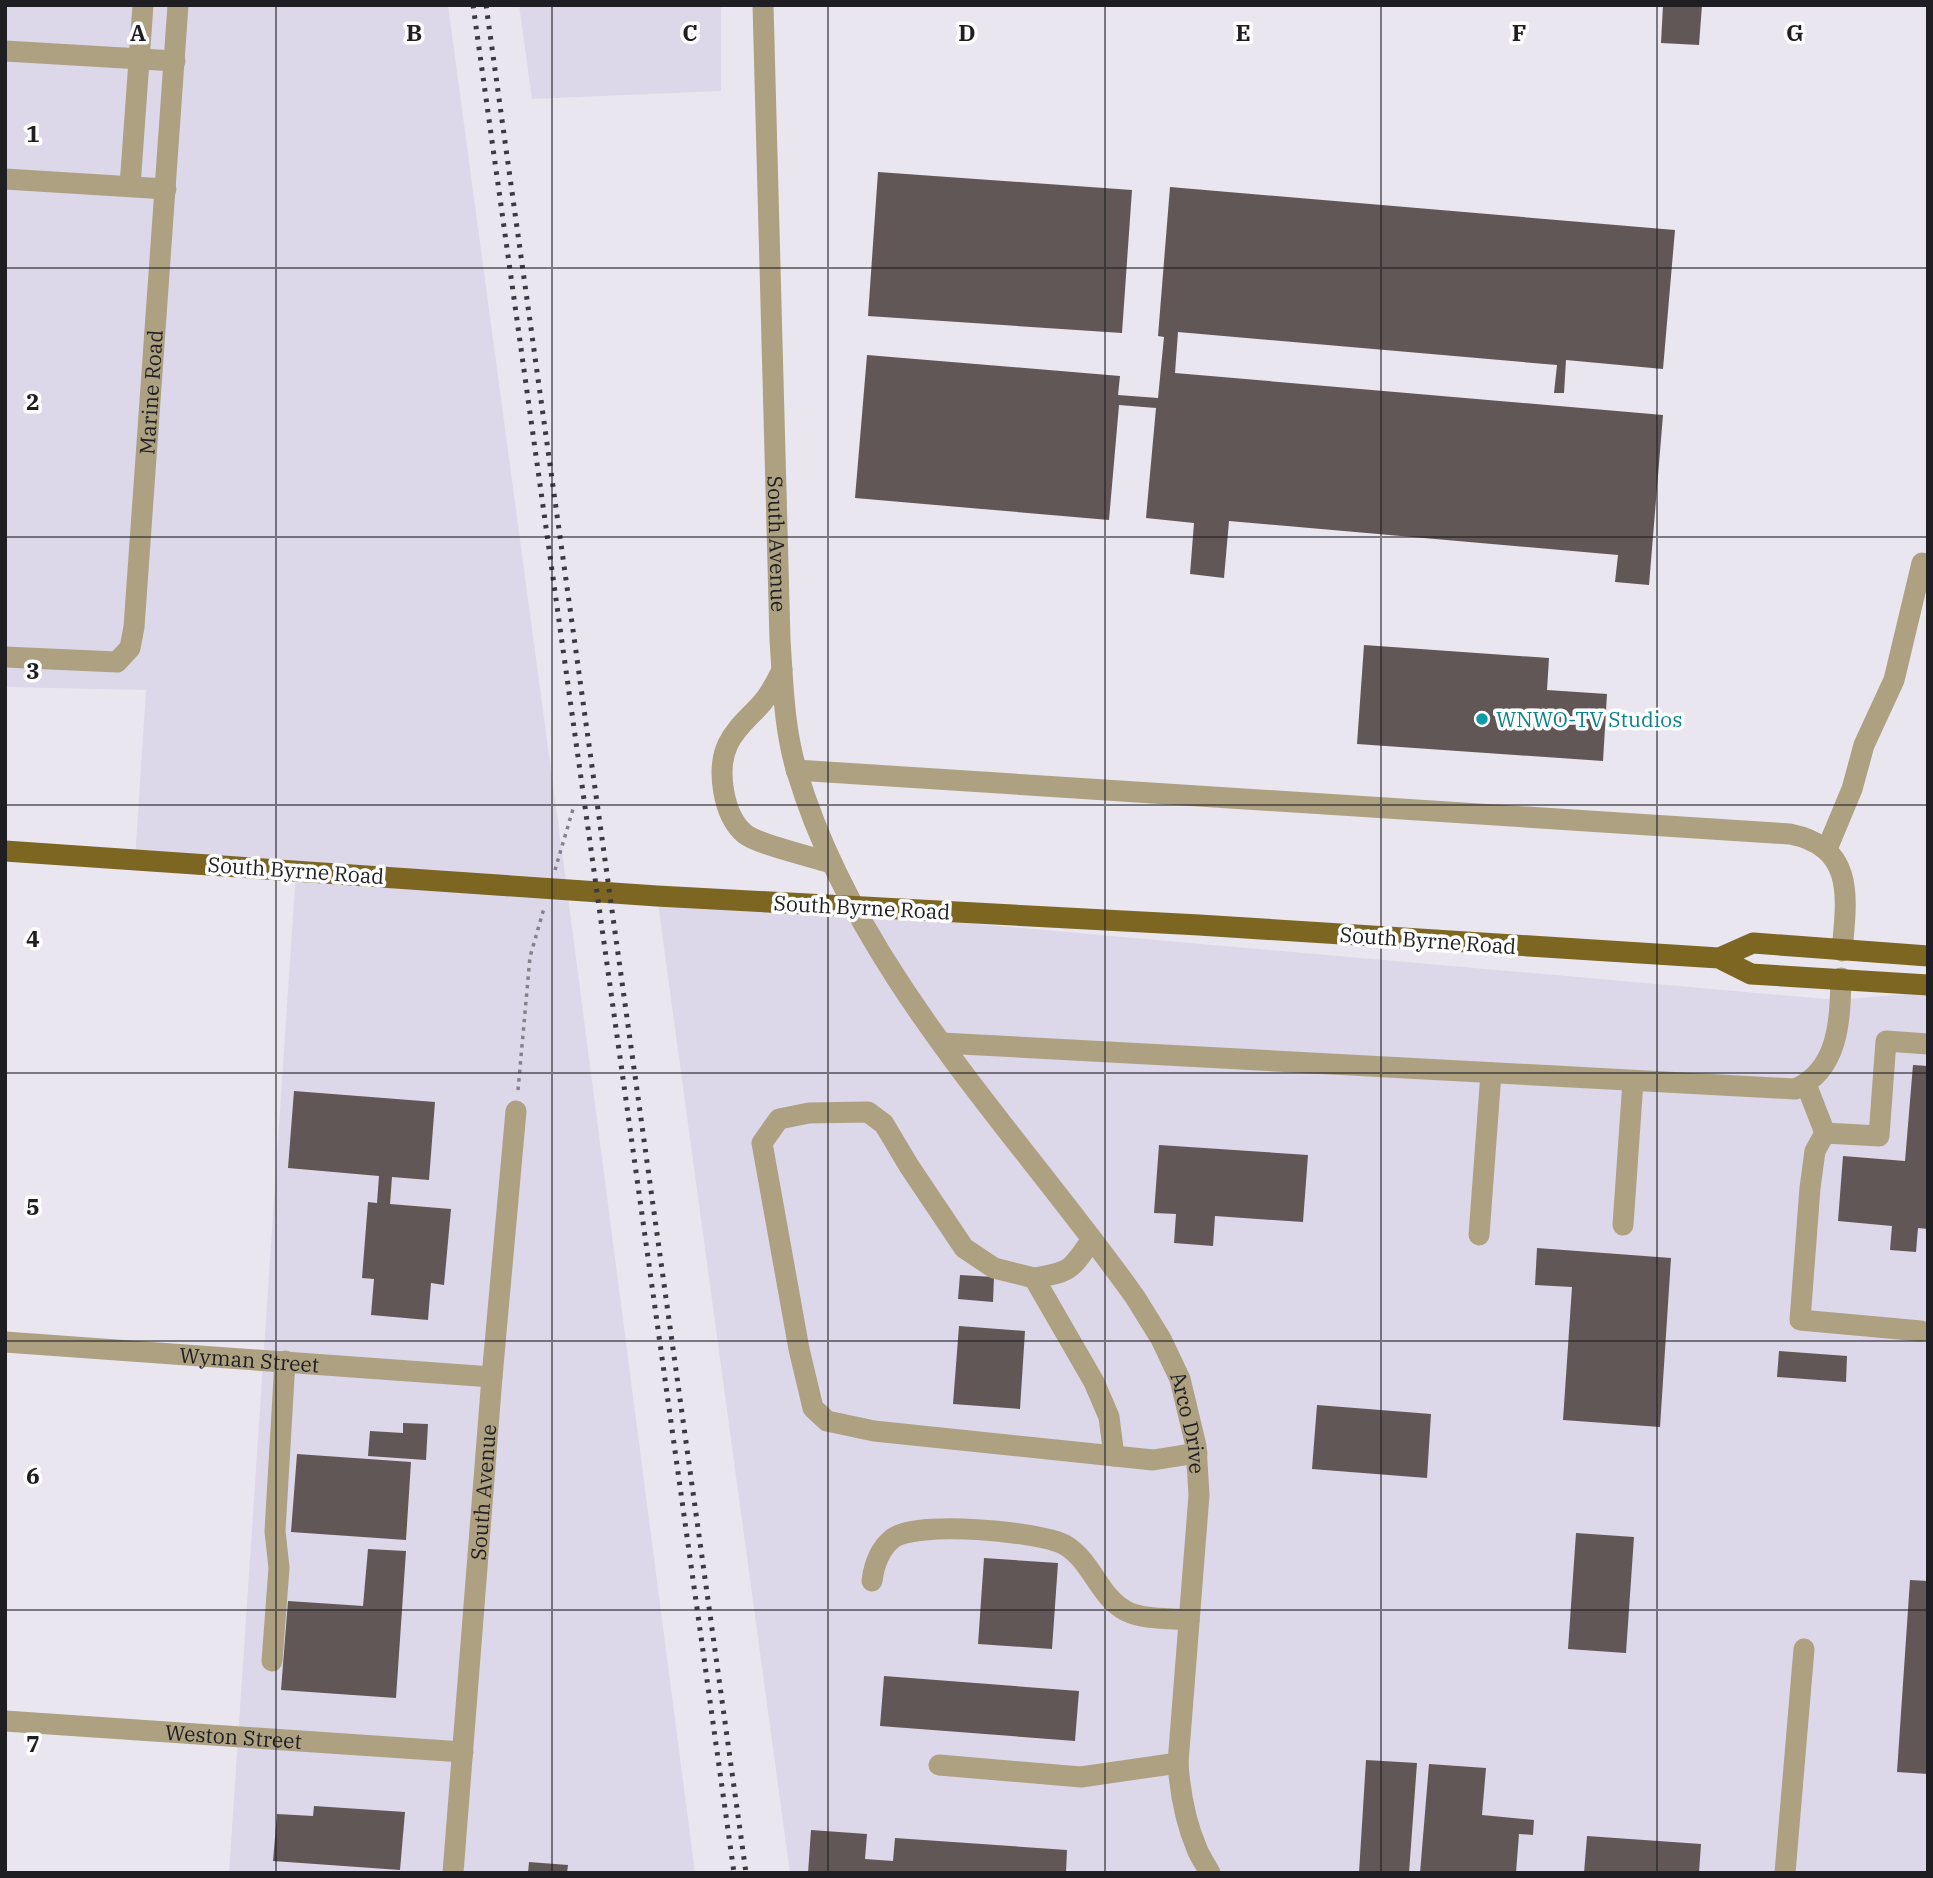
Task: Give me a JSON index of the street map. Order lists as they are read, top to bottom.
{
  "streets": {
    "main road": ["South Byrne Road"],
    "street": [
      "Marine Road",
      "South Avenue",
      "Wyman Street",
      "Arco Drive",
      "Weston Street"
    ]
  },
  "crossings": [
    ["South Avenue", "Wyman Street"],
    ["South Avenue", "Arco Drive"],
    ["South Avenue", "Weston Street"]
  ],
  "places": ["WNWO-TV Studios"],
  "grid": {
    "columns": [
      "A",
      "B",
      "C",
      "D",
      "E",
      "F",
      "G"
    ],
    "rows": [
      "1",
      "2",
      "3",
      "4",
      "5",
      "6",
      "7"
    ]
  }
}
